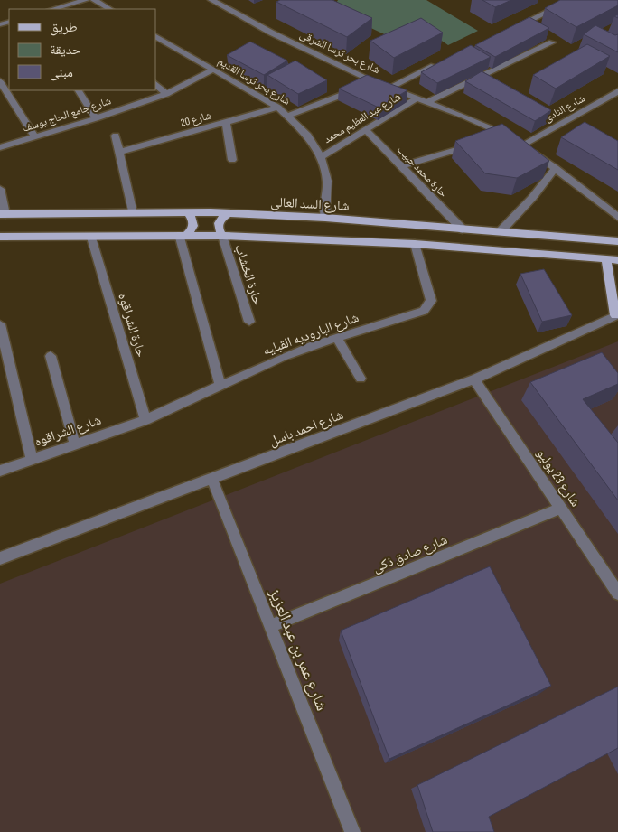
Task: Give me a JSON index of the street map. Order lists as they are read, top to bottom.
{
  "streets": {
    "main road": ["شارع السد العالى"],
    "street": [
      "شارع بحر ترسا الشرقى",
      "شارع بحر ترسا القديم",
      "شارع النادى",
      "شارع جامع الحاج يوسف",
      "شارع عبد العظيم محمد",
      "شارع 20",
      "حارة محمد حبيب",
      "حارة الخشاب",
      "حارة الشراقوه",
      "شارع الباروديه القبليه",
      "شارع احمد باسل",
      "شارع الشراقوه",
      "شارع 23 يوليو",
      "شارع صادق ذكى",
      "شارع عمر بن عبد العزيز"
    ]
  },
  "crossings": [
    ["شارع بحر ترسا الشرقى", "شارع النادى"],
    ["شارع بحر ترسا الشرقى", "شارع عبد العظيم محمد"],
    ["شارع بحر ترسا القديم", "شارع جامع الحاج يوسف"],
    ["شارع بحر ترسا القديم", "شارع عبد العظيم محمد"],
    ["شارع بحر ترسا القديم", "شارع 20"],
    ["شارع بحر ترسا القديم", "شارع السد العالى"],
    ["شارع عبد العظيم محمد", "حارة محمد حبيب"],
    ["حارة محمد حبيب", "شارع السد العالى"],
    ["حارة الشراقوه", "شارع الباروديه القبليه"],
    ["حارة الشراقوه", "شارع الشراقوه"],
    ["شارع الباروديه القبليه", "شارع الشراقوه"],
    ["شارع احمد باسل", "شارع 23 يوليو"],
    ["شارع احمد باسل", "شارع عمر بن عبد العزيز"],
    ["شارع 23 يوليو", "شارع صادق ذكى"],
    ["شارع صادق ذكى", "شارع عمر بن عبد العزيز"]
  ],
  "legend": ["طريق", "حديقة", "مبنى"]
}
